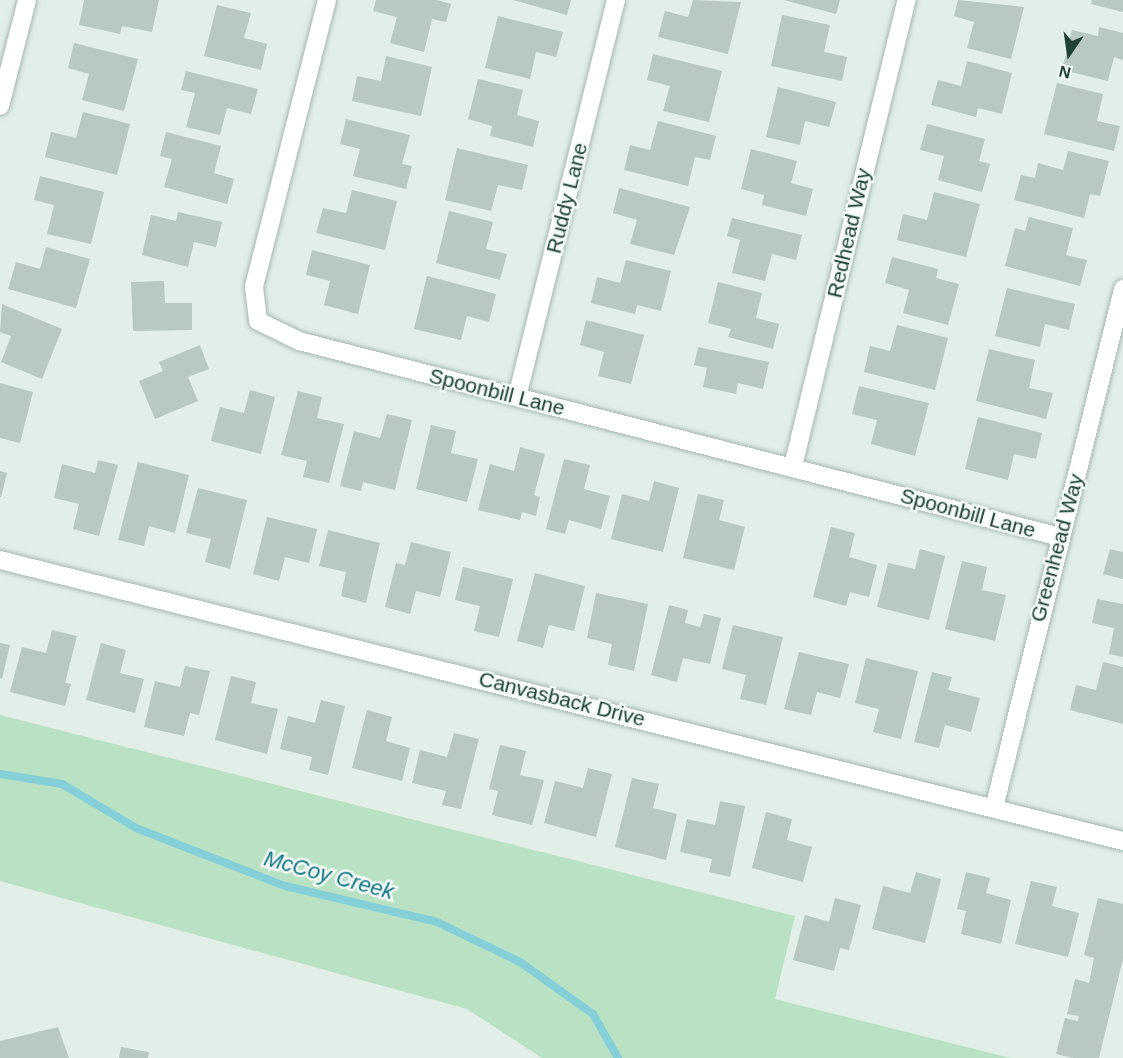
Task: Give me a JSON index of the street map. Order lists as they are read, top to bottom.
{
  "streets": {
    "street": [
      "Ruddy Lane",
      "Redhead Way",
      "Spoonbill Lane",
      "Greenhead Way",
      "Canvasback Drive"
    ]
  },
  "crossings": [
    ["Ruddy Lane", "Spoonbill Lane"],
    ["Redhead Way", "Spoonbill Lane"],
    ["Spoonbill Lane", "Greenhead Way"],
    ["Greenhead Way", "Canvasback Drive"]
  ],
  "water": ["McCoy Creek"],
  "north": "bottom"
}
